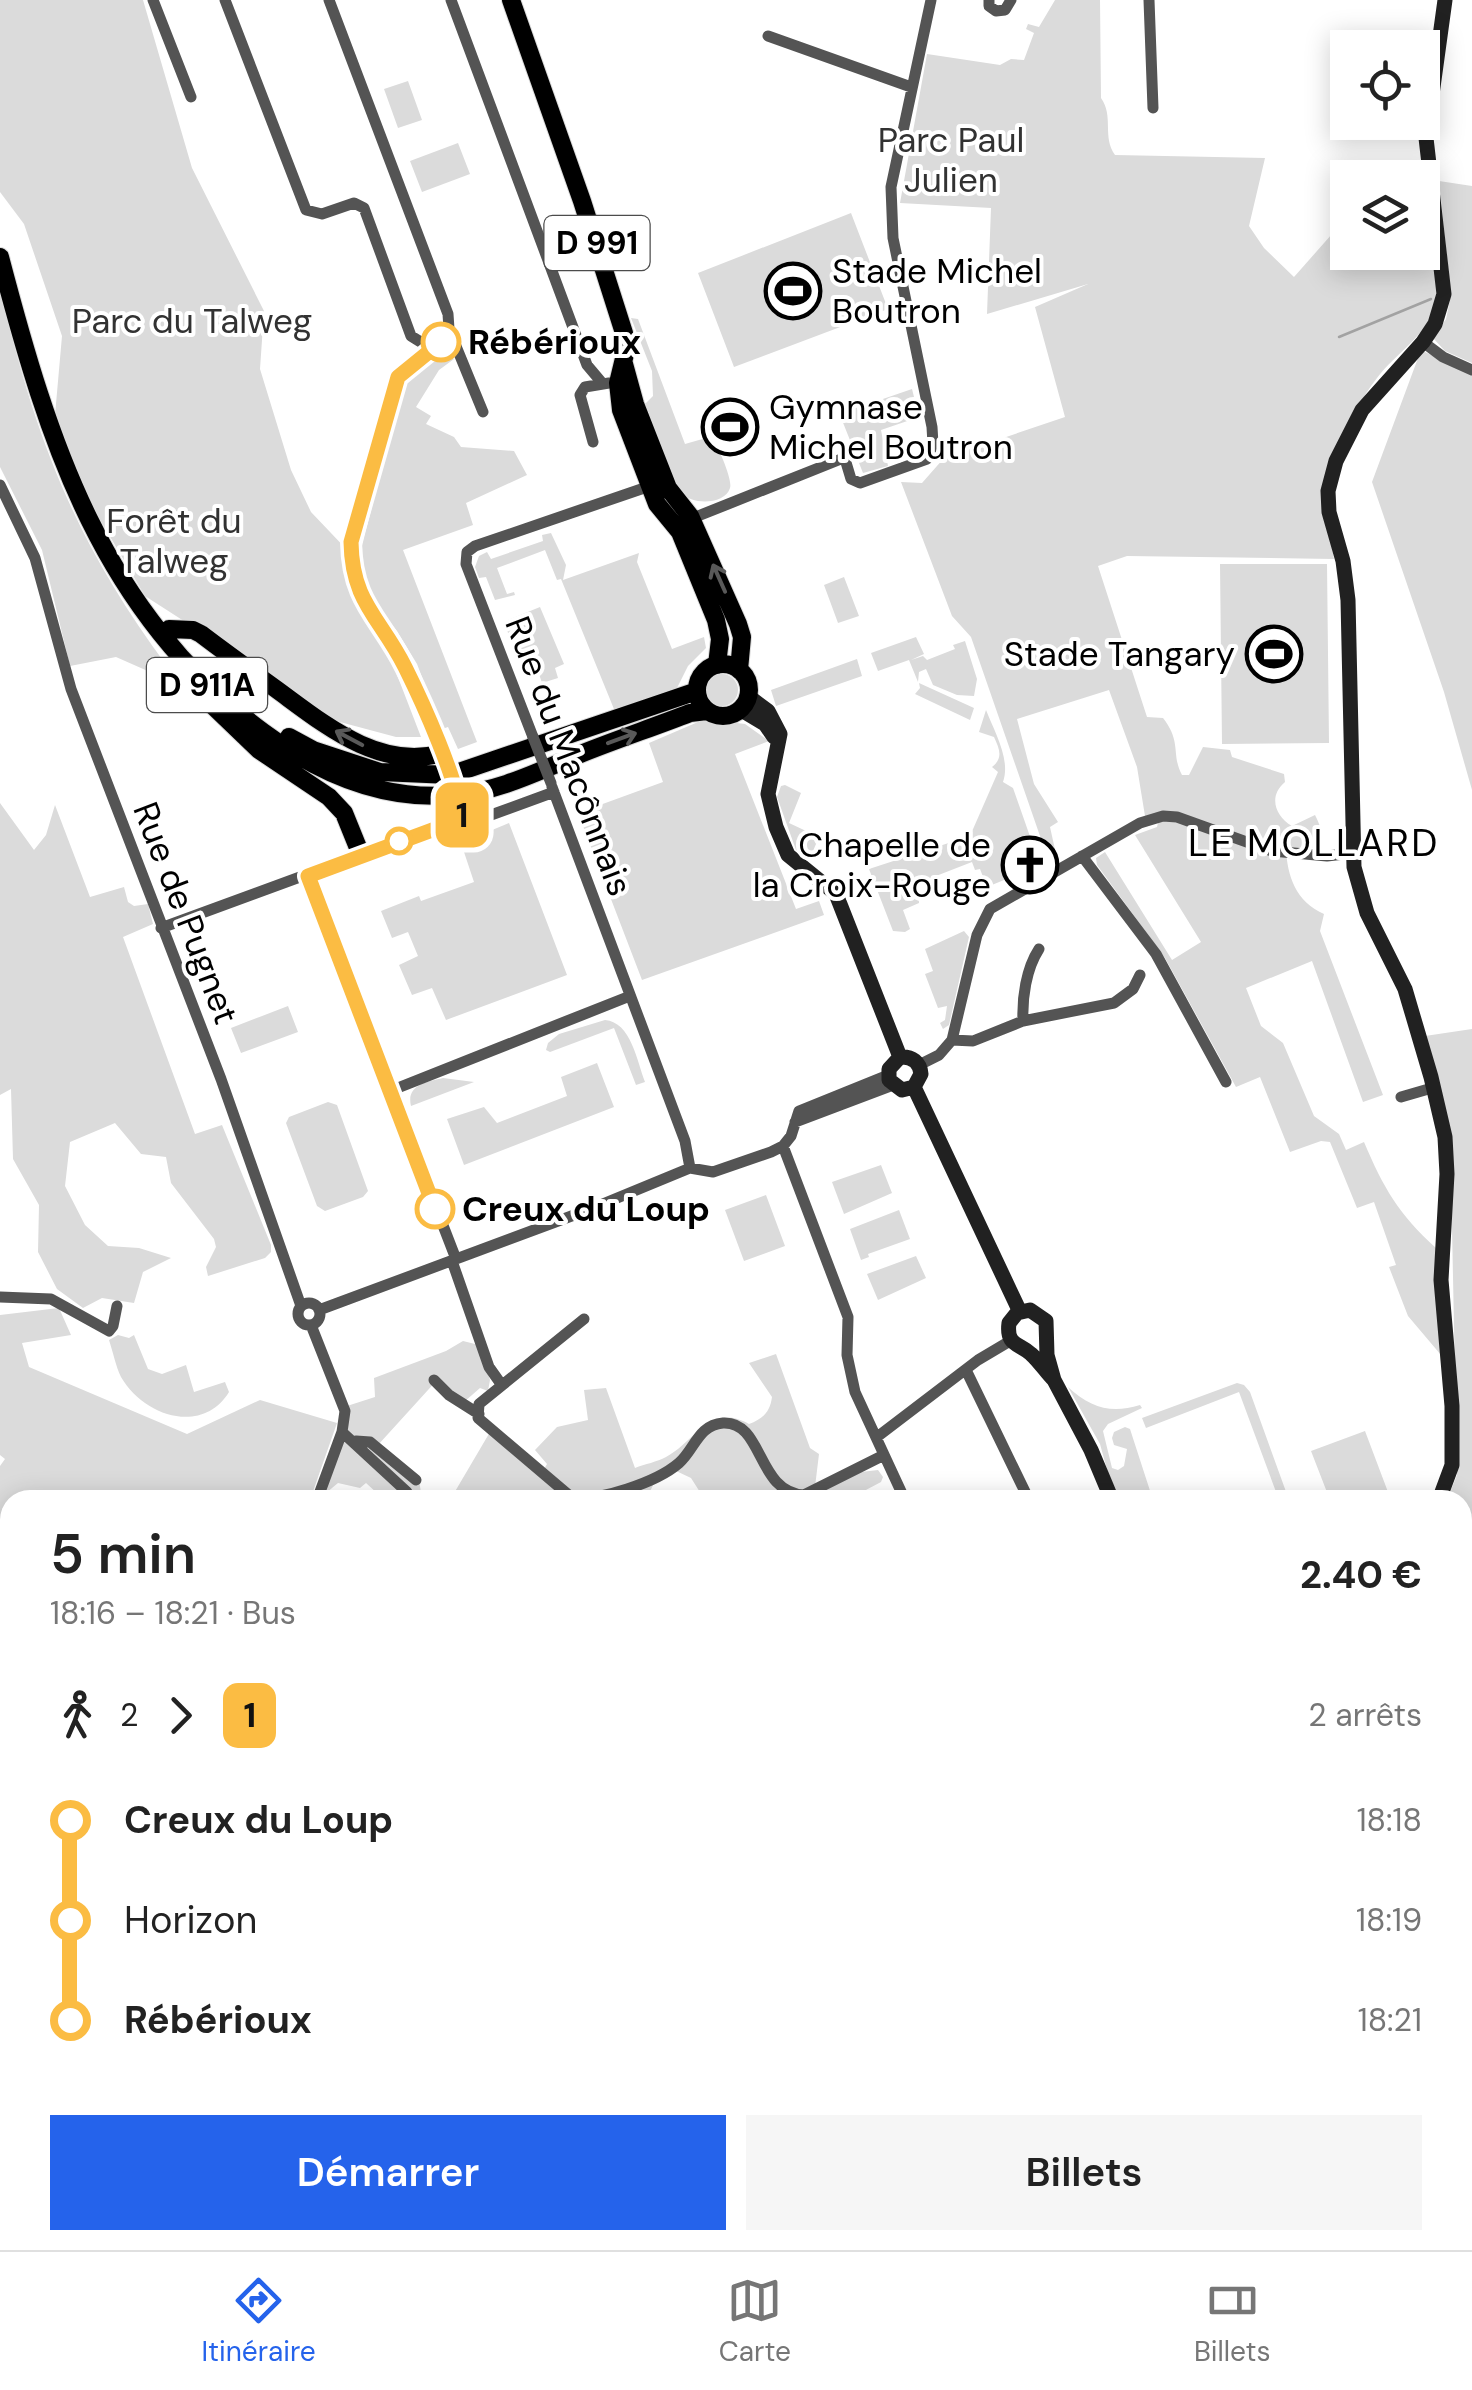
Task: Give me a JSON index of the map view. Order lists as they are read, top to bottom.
{
  "streets": {
    "main road": ["D 991", "D 911A"],
    "street": ["Rue du Macônnais", "Rue de Pugnet"]
  },
  "crossings": [
    ["D 991", "D 911A"],
    ["D 991", "Rue du Macônnais"]
  ],
  "districts": ["LE MOLLARD"],
  "parks": ["Parc Paul Julien", "Parc du Talweg", "Forêt du Talweg"],
  "places": {
    "sports": ["Stade Michel Boutron", "Gymnase Michel Boutron", "Stade Tangary"],
    "other": ["Rébérioux", "Creux du Loup"],
    "church": ["Chapelle de la Croix-Rouge"]
  },
  "lines": ["bus line 1"],
  "page": {
    "on_map": "1",
    "heading": ["5 min", "18:16 – 18:21 · Bus", "2.40 €"],
    "legs": ["2", "1", "2 arrêts"],
    "list": [
      {
        "name": "Creux du Loup",
        "value": "18:18"
      },
      {
        "name": "Horizon",
        "value": "18:19"
      },
      {
        "name": "Rébérioux",
        "value": "18:21"
      }
    ],
    "buttons": ["Démarrer", "Billets"],
    "tabs": ["Itinéraire", "Carte", "Billets"]
  }
}
